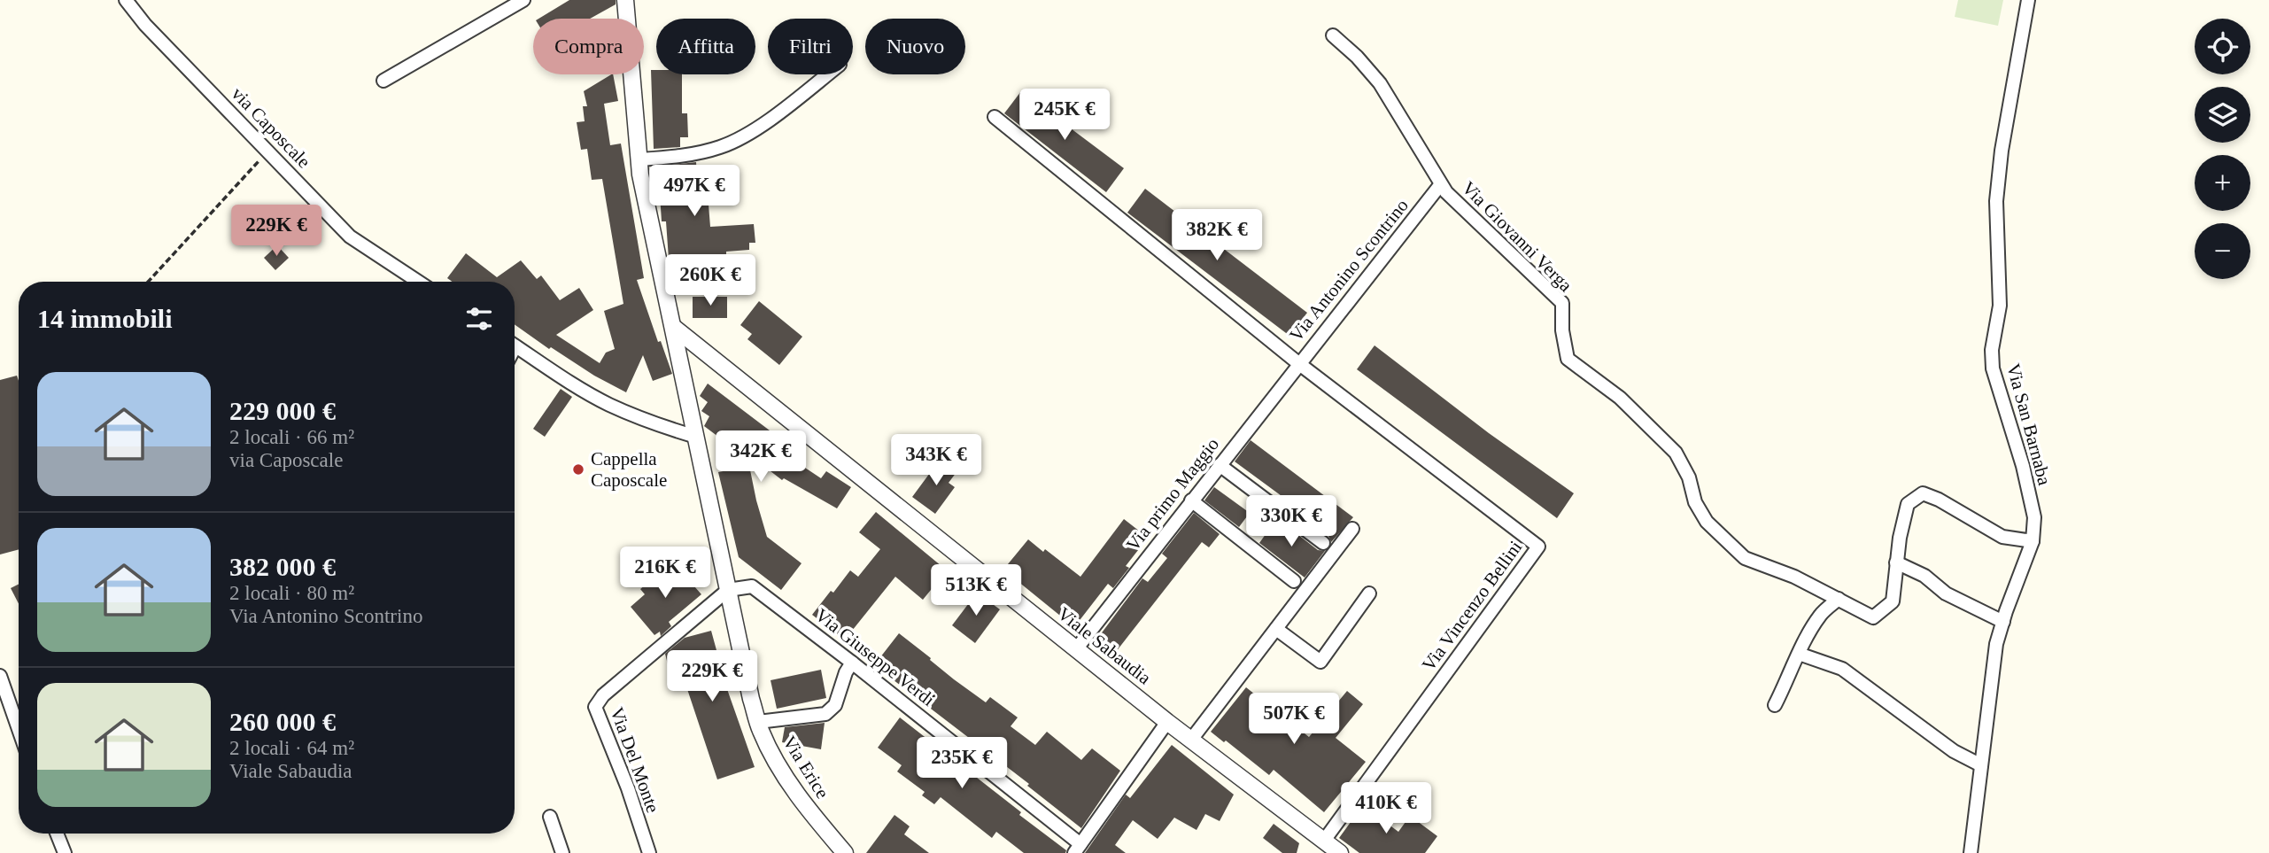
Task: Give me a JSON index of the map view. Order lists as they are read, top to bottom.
{
  "streets": {
    "street": [
      "via Caposcale",
      "Via Giovanni Verga",
      "Via Antonino Scontrino",
      "Via San Barnaba",
      "Via primo Maggio",
      "Via Vincenzo Bellini",
      "Viale Sabaudia",
      "Via Giuseppe Verdi",
      "Via Del Monte",
      "Via Erice"
    ]
  },
  "crossings": [
    ["Via Giovanni Verga", "Via Antonino Scontrino"],
    ["Via Giovanni Verga", "Via San Barnaba"],
    ["Via Antonino Scontrino", "Via primo Maggio"],
    ["Via Antonino Scontrino", "Via Vincenzo Bellini"],
    ["Via primo Maggio", "Via Vincenzo Bellini"],
    ["Via primo Maggio", "Viale Sabaudia"],
    ["Via Vincenzo Bellini", "Viale Sabaudia"],
    ["Viale Sabaudia", "Via Erice"],
    ["Via Giuseppe Verdi", "Via Del Monte"],
    ["Via Giuseppe Verdi", "Via Erice"],
    ["Via Del Monte", "Via Erice"]
  ],
  "places": ["Cappella Caposcale"],
  "page": {
    "map_buttons": ["+", "−"],
    "chip": [
      "Compra",
      "Affitta",
      "Filtri",
      "Nuovo"
    ],
    "price": [
      "245K €",
      "497K €",
      "229K €",
      "382K €",
      "260K €",
      "342K €",
      "343K €",
      "330K €",
      "216K €",
      "513K €",
      "229K €",
      "507K €",
      "235K €",
      "410K €"
    ],
    "heading": "14 immobili",
    "list": [
      {
        "name": "229 000 €",
        "note": "2 locali · 66 m² · via Caposcale"
      },
      {
        "name": "382 000 €",
        "note": "2 locali · 80 m² · Via Antonino Scontrino"
      },
      {
        "name": "260 000 €",
        "note": "2 locali · 64 m² · Viale Sabaudia"
      }
    ]
  }
}
